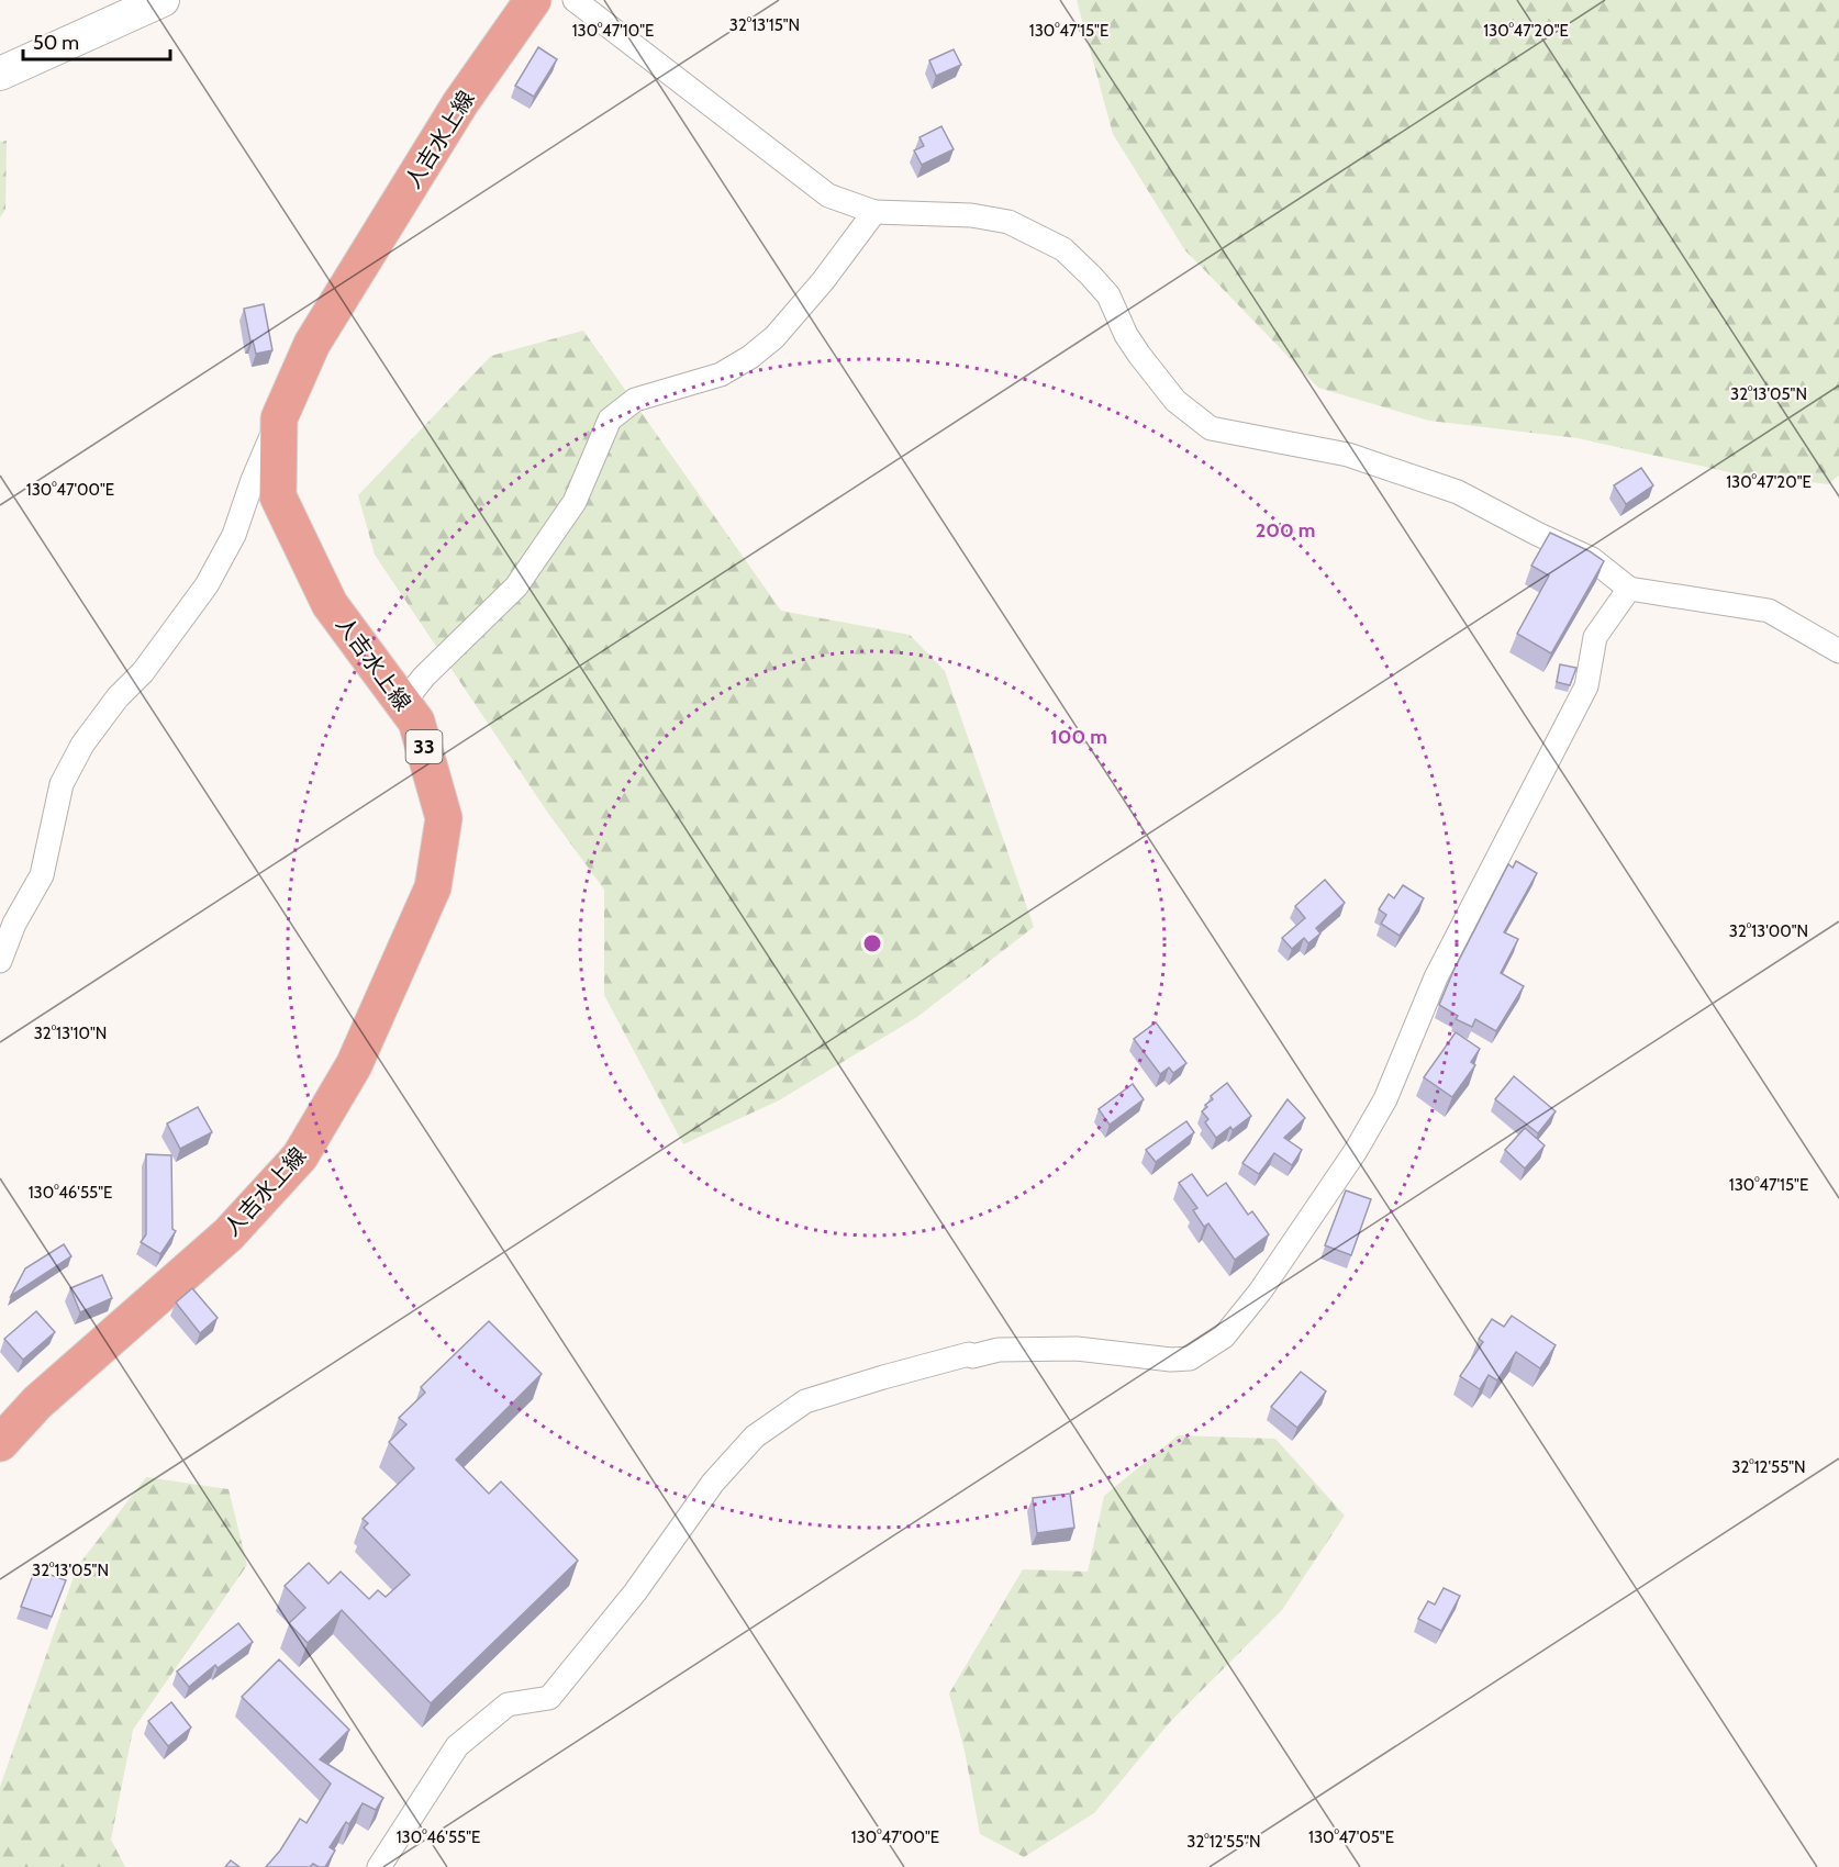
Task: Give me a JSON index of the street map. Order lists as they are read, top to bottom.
{
  "streets": {
    "main road": ["人吉水上線", "33"]
  },
  "scale_bar": "50 m",
  "coordinates": [
    "32°13'15\"N",
    "130°47'10\"E",
    "130°47'15\"E",
    "130°47'20\"E",
    "32°13'05\"N",
    "130°47'00\"E",
    "32°13'00\"N",
    "32°13'10\"N",
    "130°46'55\"E",
    "32°12'55\"N",
    "130°47'05\"E"
  ],
  "rings": ["200 m", "100 m"]
}
